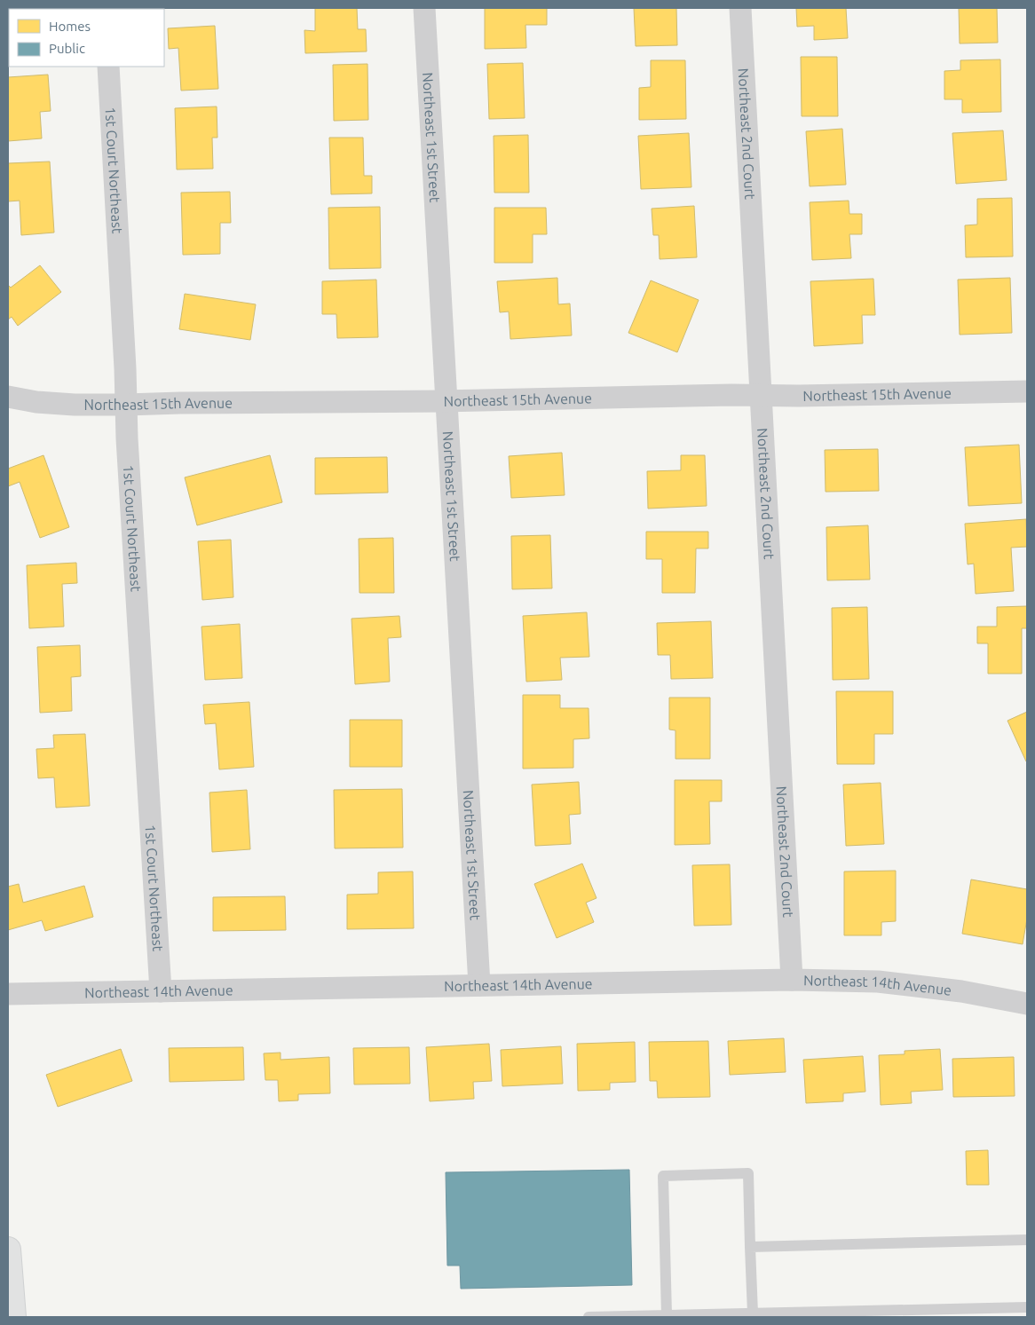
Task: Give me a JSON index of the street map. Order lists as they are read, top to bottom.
{
  "streets": {
    "street": [
      "Northeast 2nd Court",
      "Northeast 1st Street",
      "1st Court Northeast",
      "Northeast 15th Avenue",
      "Northeast 14th Avenue"
    ]
  },
  "crossings": [
    ["Northeast 2nd Court", "Northeast 15th Avenue"],
    ["Northeast 2nd Court", "Northeast 14th Avenue"],
    ["Northeast 1st Street", "Northeast 15th Avenue"],
    ["Northeast 1st Street", "Northeast 14th Avenue"],
    ["1st Court Northeast", "Northeast 15th Avenue"],
    ["1st Court Northeast", "Northeast 14th Avenue"]
  ],
  "legend": ["Homes", "Public"]
}
